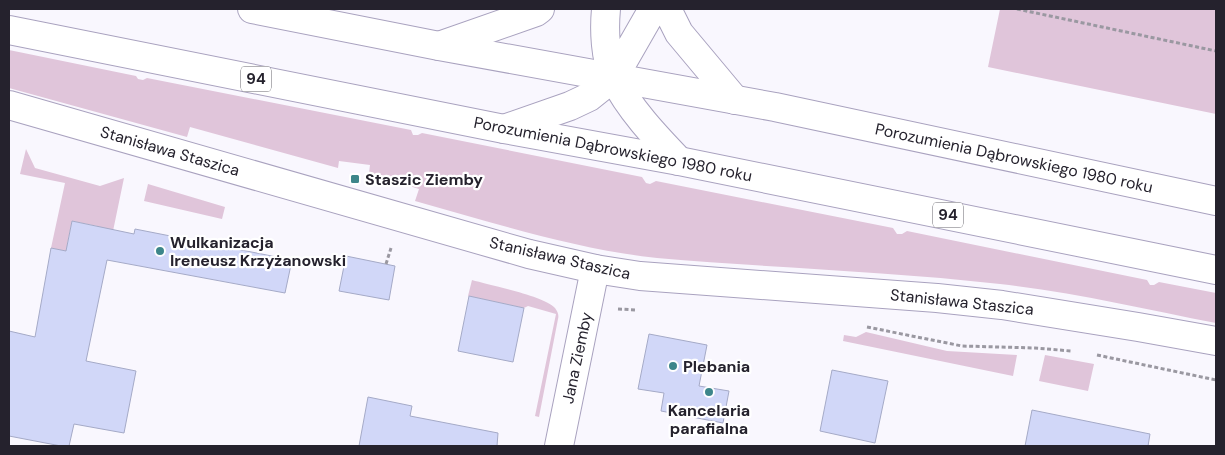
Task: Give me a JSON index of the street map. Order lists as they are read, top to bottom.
{
  "streets": {
    "main road": [
      "94",
      "Porozumienia Dąbrowskiego 1980 roku",
      "Stanisława Staszica",
      "Jana Ziemby"
    ]
  },
  "crossings": [
    ["Stanisława Staszica", "Jana Ziemby"]
  ],
  "places": {
    "transit": ["Staszic Ziemby"],
    "other": ["Wulkanizacja Ireneusz Krzyżanowski", "Plebania", "Kancelaria parafialna"]
  }
}
